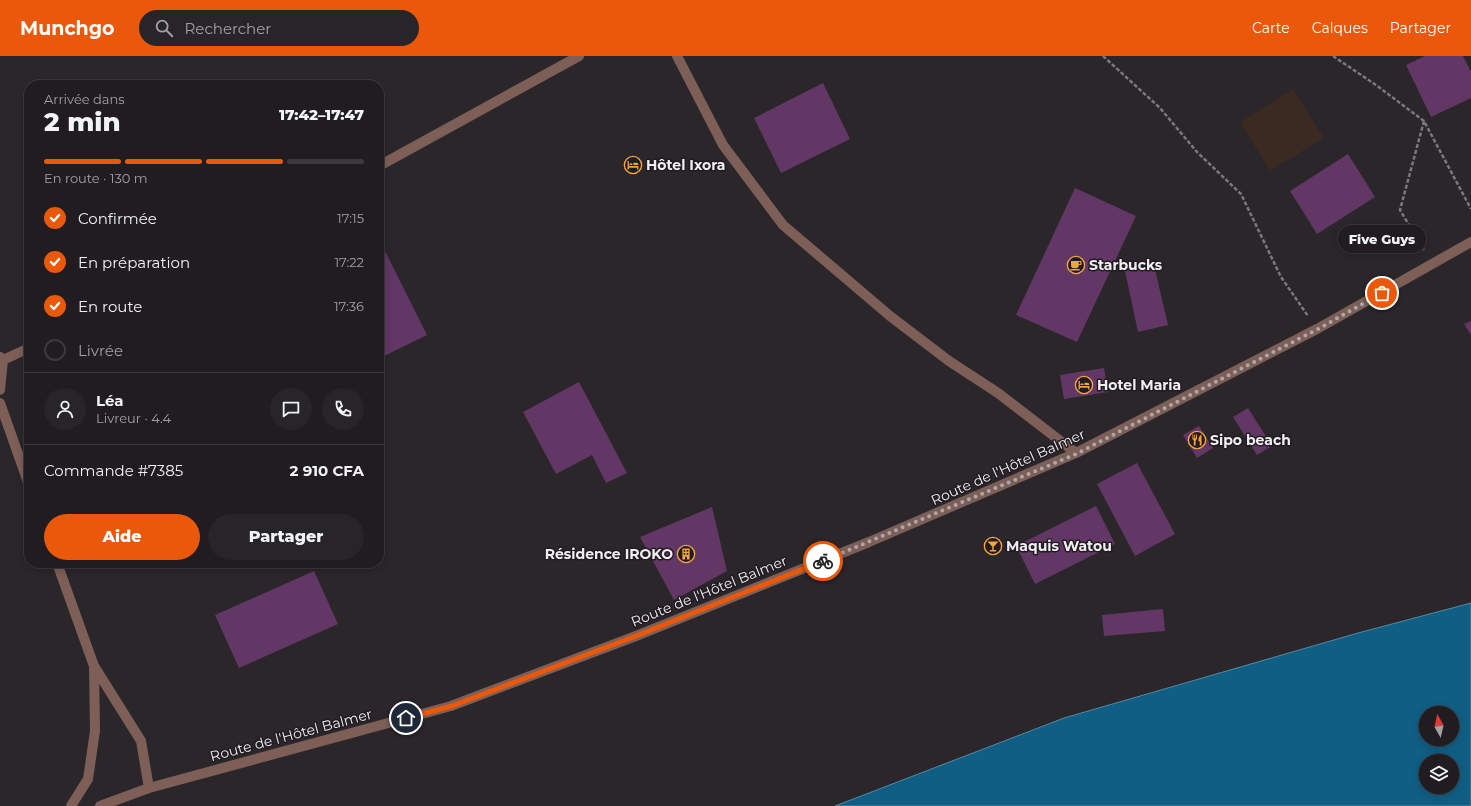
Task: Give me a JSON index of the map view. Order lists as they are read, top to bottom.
{
  "streets": {
    "street": ["Route de l'Hôtel Balmer"]
  },
  "places": {
    "hotel": ["Hôtel Ixora", "Hotel Maria"],
    "cafe": ["Starbucks"],
    "other": ["Five Guys"],
    "restaurant": ["Sipo beach"],
    "bar": ["Maquis Watou"],
    "building": ["Résidence IROKO"]
  },
  "north": "top",
  "page": {
    "header": "Munchgo",
    "search": "Rechercher",
    "nav": ["Carte", "Calques", "Partager"],
    "heading": ["2 min", "Arrivée dans", "17:42–17:47"],
    "panel": [
      "Léa",
      "Livreur · 4.4",
      "Commande #7385",
      "2 910 CFA"
    ],
    "bar": "En route · 130 m",
    "list": [
      ["Confirmée", "17:15"],
      ["En préparation", "17:22"],
      ["En route", "17:36"],
      "Livrée"
    ],
    "bubble": "Five Guys",
    "buttons": ["Aide", "Partager"]
  }
}
